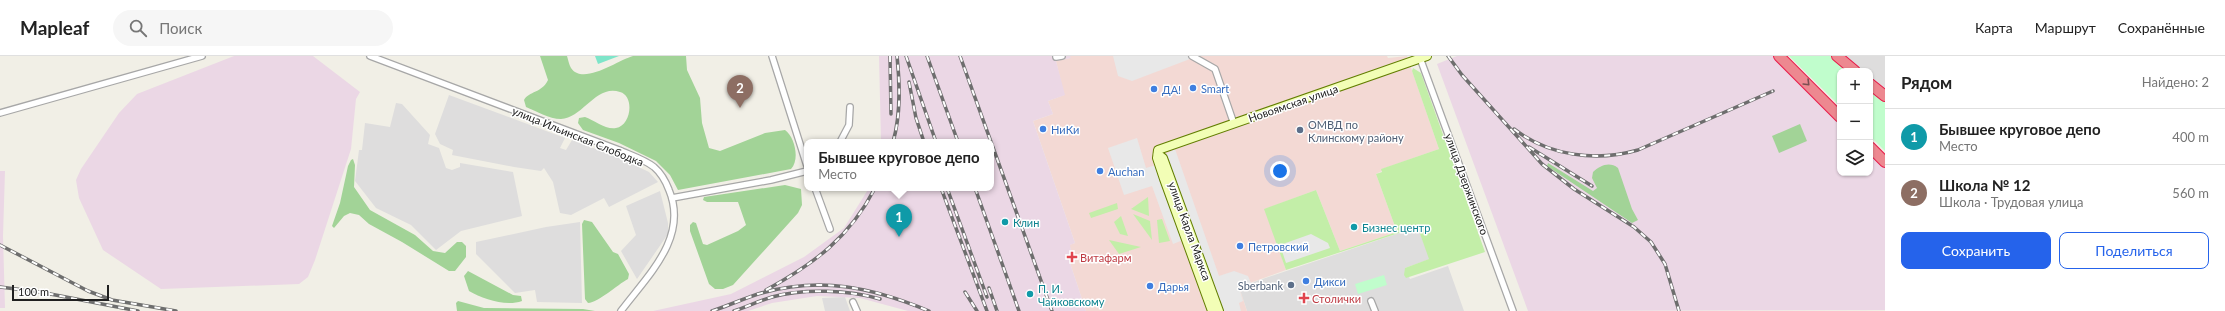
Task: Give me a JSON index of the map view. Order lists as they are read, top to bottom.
{
  "streets": {
    "street": [
      "Новоямская улица",
      "улица Ильинская Слободка",
      "улица Дзержинского",
      "улица Карла Маркса"
    ]
  },
  "crossings": [
    ["Новоямская улица", "улица Дзержинского"],
    ["Новоямская улица", "улица Карла Маркса"]
  ],
  "places": {
    "other": [
      "Smart",
      "ДА!",
      "НиКи",
      "ОМВД по Клинскому району",
      "Auchan",
      "Клин",
      "Бизнес центр",
      "Петровский",
      "Дикси",
      "Sberbank",
      "Дарья",
      "П. И. Чайковскому"
    ],
    "health": ["Витафарм", "Столички"]
  },
  "scale_bar": "100 m",
  "page": {
    "header": "Mapleaf",
    "search": "Поиск",
    "nav": ["Карта", "Маршрут", "Сохранённые"],
    "heading": ["Рядом", "Найдено: 2"],
    "map_buttons": ["+", "−"],
    "pins": ["2", "1"],
    "list": [
      {
        "mark": "1",
        "name": "Бывшее круговое депо",
        "note": "Место",
        "value": "400 m"
      },
      {
        "mark": "2",
        "name": "Школа № 12",
        "note": "Школа · Трудовая улица",
        "value": "560 m"
      }
    ],
    "popup": ["Бывшее круговое депо", "Место"],
    "buttons": ["Сохранить", "Поделиться"],
    "scale": "100 m"
  }
}
